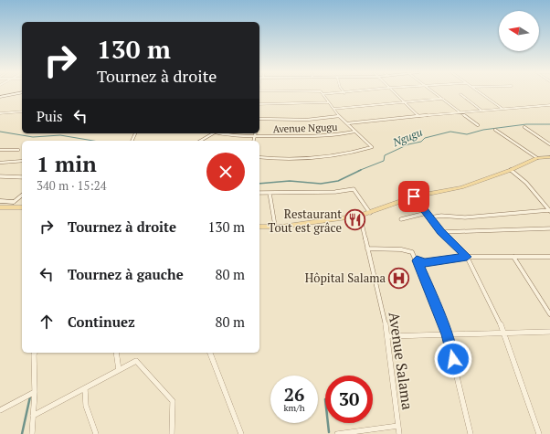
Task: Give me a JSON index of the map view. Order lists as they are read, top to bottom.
{
  "streets": {
    "street": ["Avenue Ngugu", "Avenue Salama"]
  },
  "water": ["Ngugu"],
  "places": {
    "restaurant": ["Restaurant Tout est grâce"],
    "hospital": ["Hôpital Salama"]
  },
  "north": "left",
  "page": {
    "turn": ["130 m", "Tournez à droite"],
    "then": "Puis",
    "heading": ["1 min", "340 m · 15:24"],
    "list": [
      {
        "name": "Tournez à droite",
        "value": "130 m"
      },
      {
        "name": "Tournez à gauche",
        "value": "80 m"
      },
      {
        "name": "Continuez",
        "value": "80 m"
      }
    ],
    "speed": "26 km/h",
    "limit": "30"
  }
}
